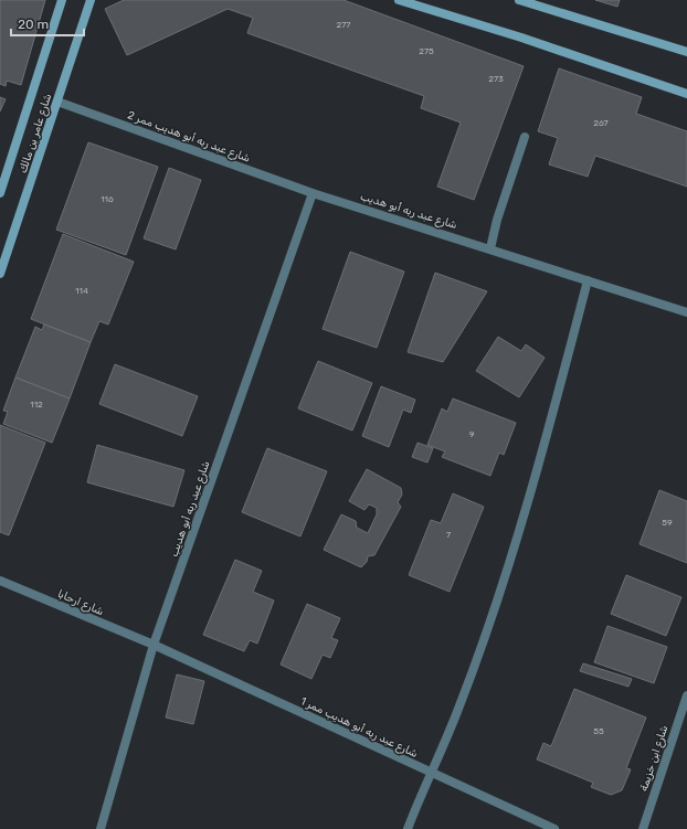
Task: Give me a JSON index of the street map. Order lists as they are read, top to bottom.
{
  "streets": {
    "street": [
      "شارع عامر بن مالك",
      "شارع عبد ربه أبو هديب ممر 2",
      "شارع عبد ربه أبو هديب",
      "شارع ارحابا",
      "شارع عبد ربه أبو هديب ممر 1",
      "شارع ابن خزيمة"
    ]
  },
  "crossings": [
    ["شارع عامر بن مالك", "شارع عبد ربه أبو هديب ممر 2"],
    ["شارع عبد ربه أبو هديب ممر 2", "شارع عبد ربه أبو هديب"],
    ["شارع عبد ربه أبو هديب", "شارع ارحابا"],
    ["شارع عبد ربه أبو هديب", "شارع عبد ربه أبو هديب ممر 1"],
    ["شارع ارحابا", "شارع عبد ربه أبو هديب ممر 1"]
  ],
  "house_numbers": [
    "277",
    "275",
    "273",
    "267",
    "116",
    "114",
    "112",
    "9",
    "59",
    "7",
    "55"
  ],
  "scale_bar": "20 m"
}
